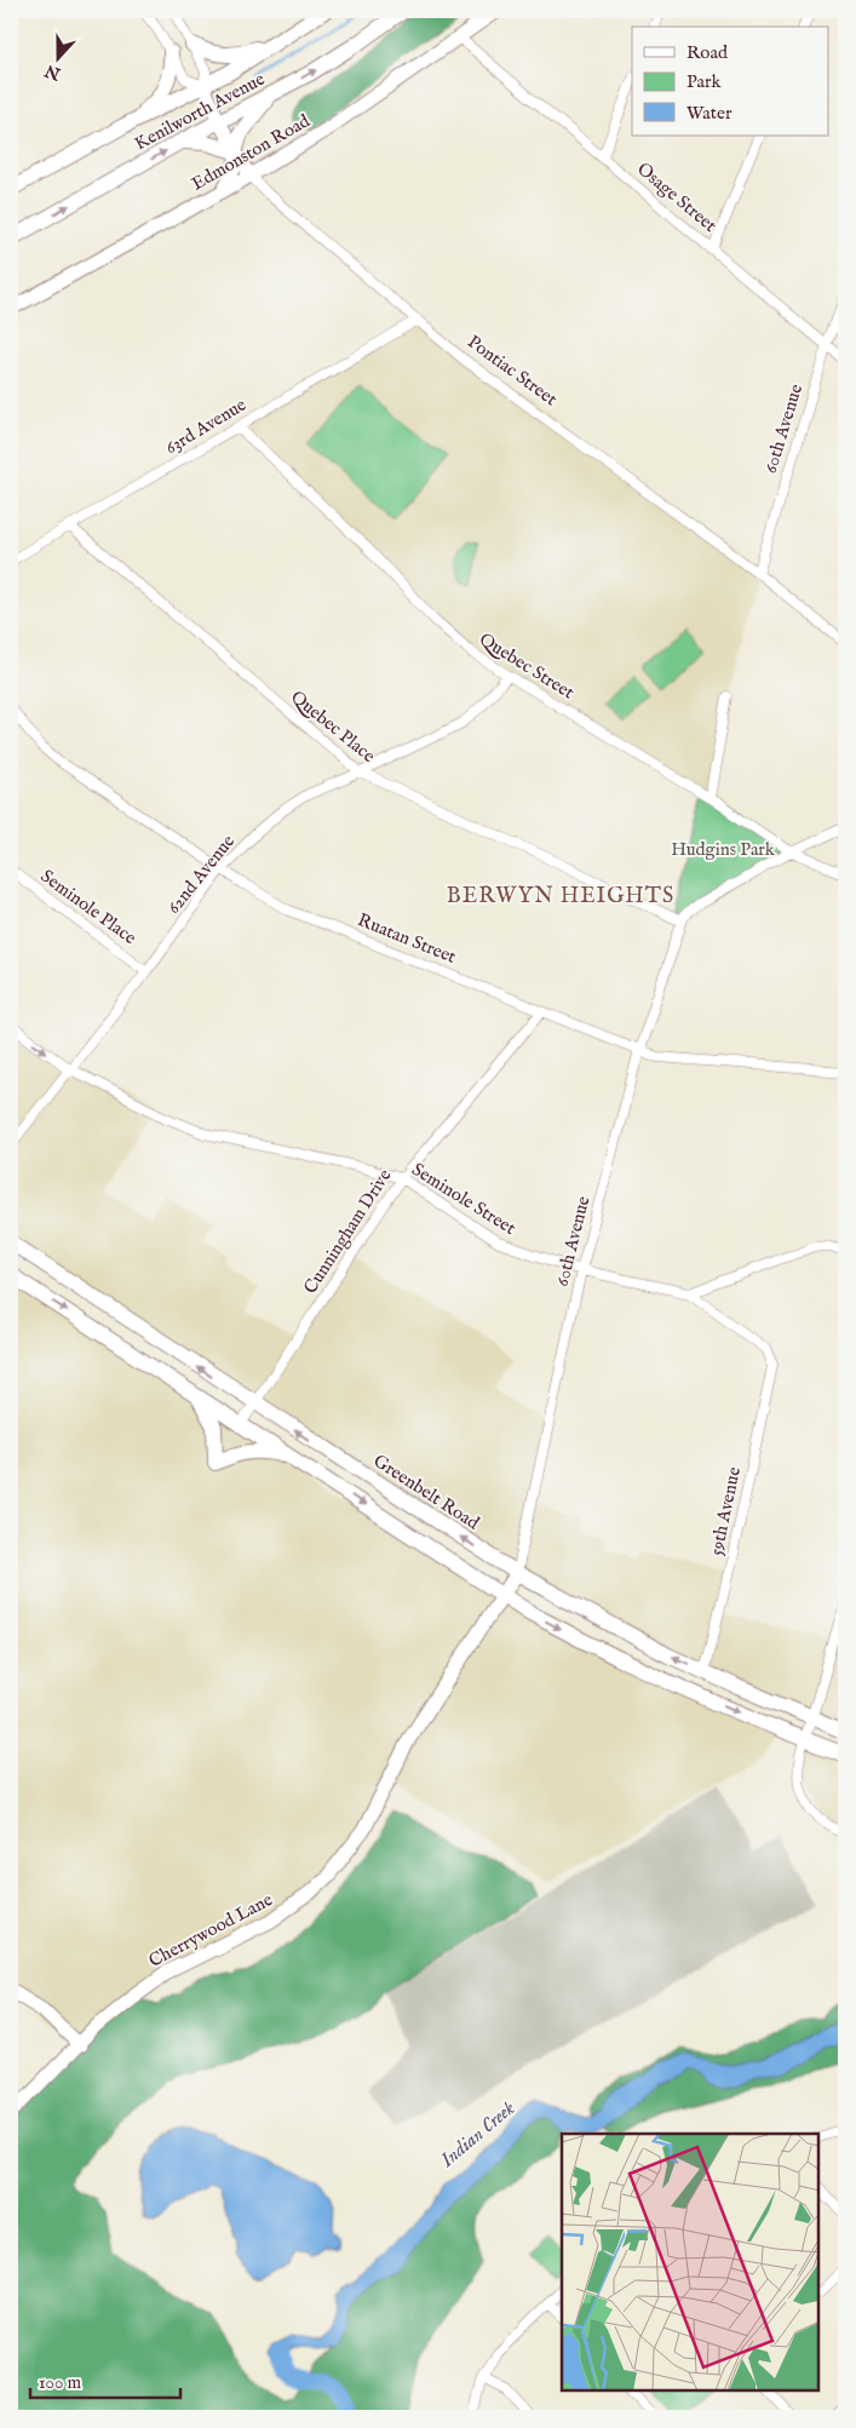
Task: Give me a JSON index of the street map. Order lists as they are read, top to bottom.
{
  "streets": {
    "main road": ["Kenilworth Avenue", "Greenbelt Road"],
    "street": [
      "Edmonston Road",
      "Osage Street",
      "Pontiac Street",
      "63rd Avenue",
      "60th Avenue",
      "Quebec Street",
      "Quebec Place",
      "62nd Avenue",
      "Seminole Place",
      "Ruatan Street",
      "Seminole Street",
      "Cunningham Drive",
      "59th Avenue",
      "Cherrywood Lane"
    ]
  },
  "crossings": [
    ["Kenilworth Avenue", "Pontiac Street"],
    ["Edmonston Road", "Osage Street"],
    ["Edmonston Road", "Pontiac Street"],
    ["Osage Street", "60th Avenue"],
    ["Pontiac Street", "63rd Avenue"],
    ["Pontiac Street", "60th Avenue"],
    ["63rd Avenue", "Quebec Street"],
    ["63rd Avenue", "Quebec Place"],
    ["60th Avenue", "Quebec Place"],
    ["60th Avenue", "Ruatan Street"],
    ["60th Avenue", "Seminole Street"],
    ["60th Avenue", "Greenbelt Road"],
    ["60th Avenue", "Cherrywood Lane"],
    ["Quebec Street", "62nd Avenue"],
    ["Quebec Place", "62nd Avenue"],
    ["62nd Avenue", "Seminole Place"],
    ["62nd Avenue", "Ruatan Street"],
    ["62nd Avenue", "Seminole Street"],
    ["Ruatan Street", "Cunningham Drive"],
    ["Seminole Street", "Cunningham Drive"],
    ["Seminole Street", "59th Avenue"],
    ["Cunningham Drive", "Greenbelt Road"],
    ["Greenbelt Road", "59th Avenue"],
    ["Greenbelt Road", "Cherrywood Lane"]
  ],
  "districts": ["BERWYN HEIGHTS"],
  "water": ["Indian Creek"],
  "parks": ["Hudgins Park"],
  "legend": ["Road", "Park", "Water"],
  "scale_bar": "100 m",
  "north": "bottom"
}
